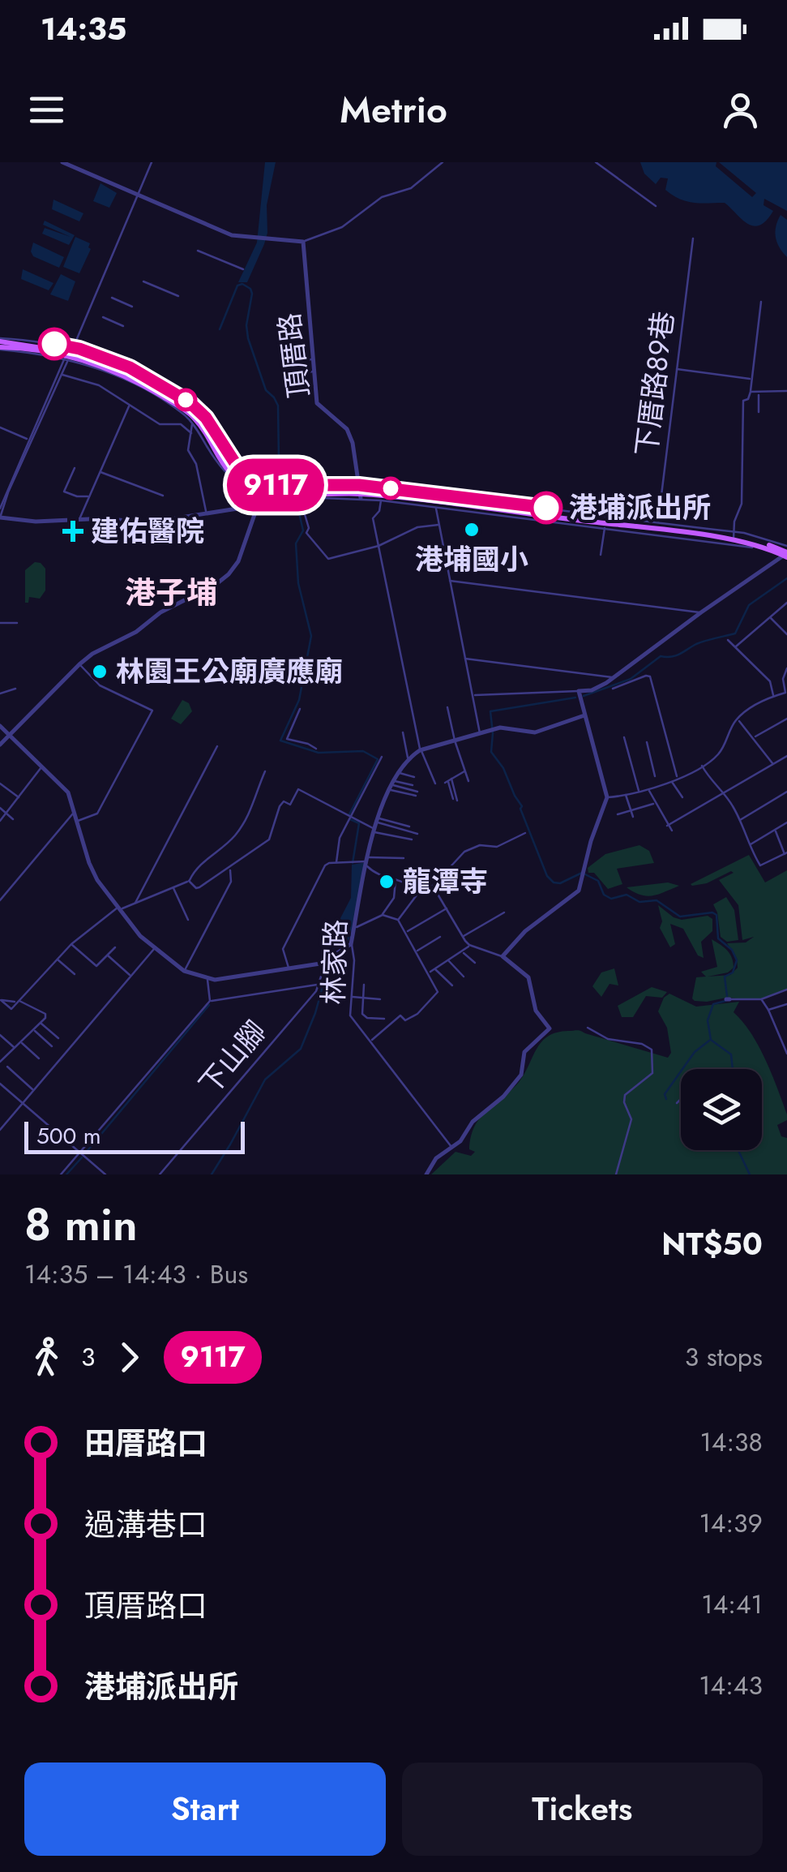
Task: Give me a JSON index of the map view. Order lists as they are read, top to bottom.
{
  "streets": {
    "street": [
      "頂厝路",
      "下厝路89巷",
      "林家路",
      "下山腳"
    ]
  },
  "districts": ["港子埔"],
  "places": {
    "other": [
      "港埔派出所",
      "港埔國小",
      "林園王公廟廣應廟",
      "龍潭寺"
    ],
    "health": ["建佑醫院"]
  },
  "lines": ["bus line 9117"],
  "scale_bar": "500 m",
  "page": {
    "status": "14:35",
    "header": "Metrio",
    "on_map": "9117",
    "scale": "500 m",
    "heading": ["8 min", "14:35 – 14:43 · Bus", "NT$50"],
    "legs": ["3", "9117", "3 stops"],
    "list": [
      {
        "name": "田厝路口",
        "value": "14:38"
      },
      {
        "name": "過溝巷口",
        "value": "14:39"
      },
      {
        "name": "頂厝路口",
        "value": "14:41"
      },
      {
        "name": "港埔派出所",
        "value": "14:43"
      }
    ],
    "buttons": ["Start", "Tickets"]
  }
}
